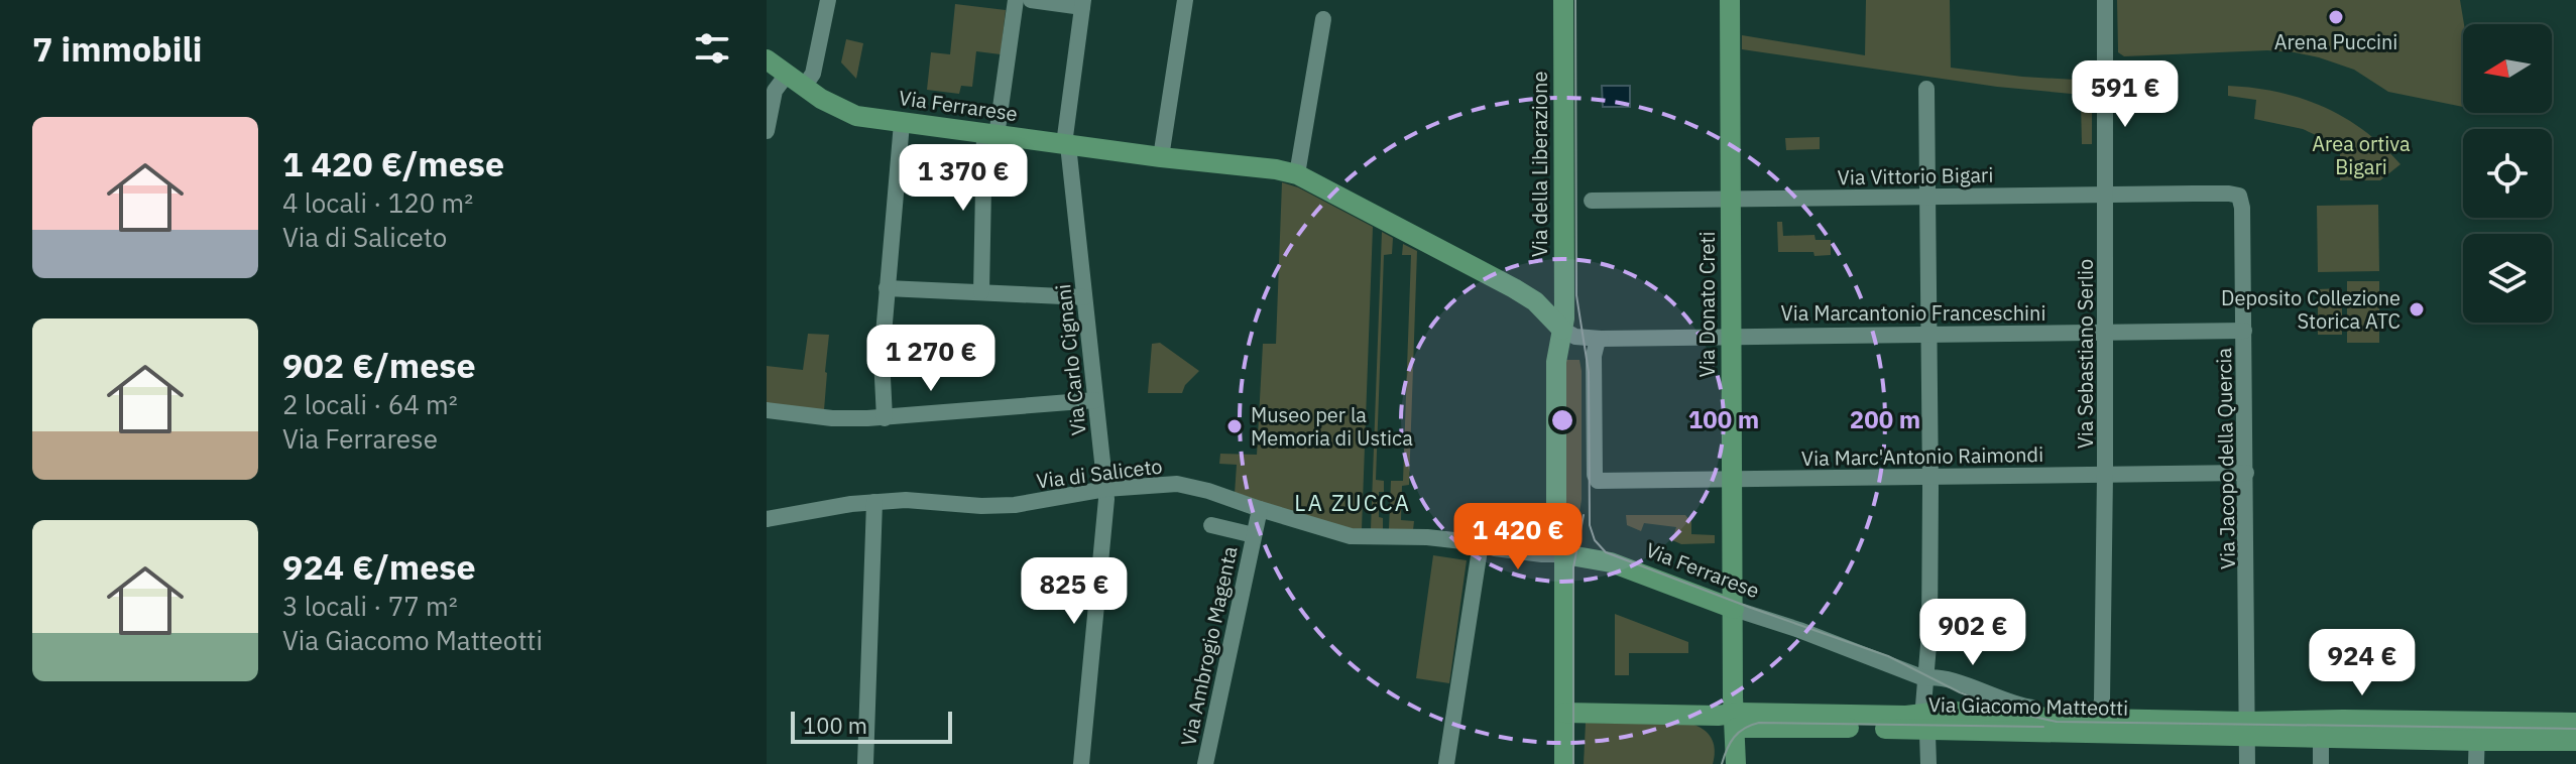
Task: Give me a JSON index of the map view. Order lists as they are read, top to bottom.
{
  "streets": {
    "main road": [
      "Via Ferrarese",
      "Via della Liberazione",
      "Via Donato Creti",
      "Via Giacomo Matteotti"
    ],
    "street": [
      "Via Vittorio Bigari",
      "Via Marcantonio Franceschini",
      "Via Sebastiano Serlio",
      "Via Carlo Cignani",
      "Via Marc'Antonio Raimondi",
      "Via Jacopo della Quercia",
      "Via di Saliceto",
      "Via Ambrogio Magenta"
    ]
  },
  "crossings": [
    ["Via Ferrarese", "Via della Liberazione"],
    ["Via Ferrarese", "Via Donato Creti"],
    ["Via Ferrarese", "Via Carlo Cignani"],
    ["Via Ferrarese", "Via di Saliceto"],
    ["Via Ferrarese", "Via Giacomo Matteotti"],
    ["Via Vittorio Bigari", "Via Donato Creti"],
    ["Via Vittorio Bigari", "Via Sebastiano Serlio"],
    ["Via Vittorio Bigari", "Via Jacopo della Quercia"],
    ["Via Donato Creti", "Via Marcantonio Franceschini"],
    ["Via Donato Creti", "Via Marc'Antonio Raimondi"],
    ["Via Donato Creti", "Via Giacomo Matteotti"],
    ["Via Marcantonio Franceschini", "Via Sebastiano Serlio"],
    ["Via Marcantonio Franceschini", "Via Marc'Antonio Raimondi"],
    ["Via Marcantonio Franceschini", "Via Jacopo della Quercia"],
    ["Via Sebastiano Serlio", "Via Marc'Antonio Raimondi"],
    ["Via Sebastiano Serlio", "Via Giacomo Matteotti"],
    ["Via Carlo Cignani", "Via di Saliceto"],
    ["Via Marc'Antonio Raimondi", "Via Jacopo della Quercia"],
    ["Via Jacopo della Quercia", "Via Giacomo Matteotti"],
    ["Via di Saliceto", "Via Ambrogio Magenta"]
  ],
  "districts": ["LA ZUCCA"],
  "parks": ["Area ortiva Bigari"],
  "places": ["Arena Puccini", "Deposito Collezione Storica ATC", "Museo per la Memoria di Ustica"],
  "scale_bar": "100 m",
  "north": "left",
  "page": {
    "heading": "7 immobili",
    "price": [
      "591 €",
      "1 370 €",
      "1 270 €",
      "1 420 €",
      "825 €",
      "902 €",
      "924 €"
    ],
    "list": [
      {
        "name": "1 420 €/mese",
        "note": "4 locali · 120 m² · Via di Saliceto"
      },
      {
        "name": "902 €/mese",
        "note": "2 locali · 64 m² · Via Ferrarese"
      },
      {
        "name": "924 €/mese",
        "note": "3 locali · 77 m² · Via Giacomo Matteotti"
      }
    ],
    "scale": "100 m"
  },
  "rings": ["100 m", "200 m"]
}
